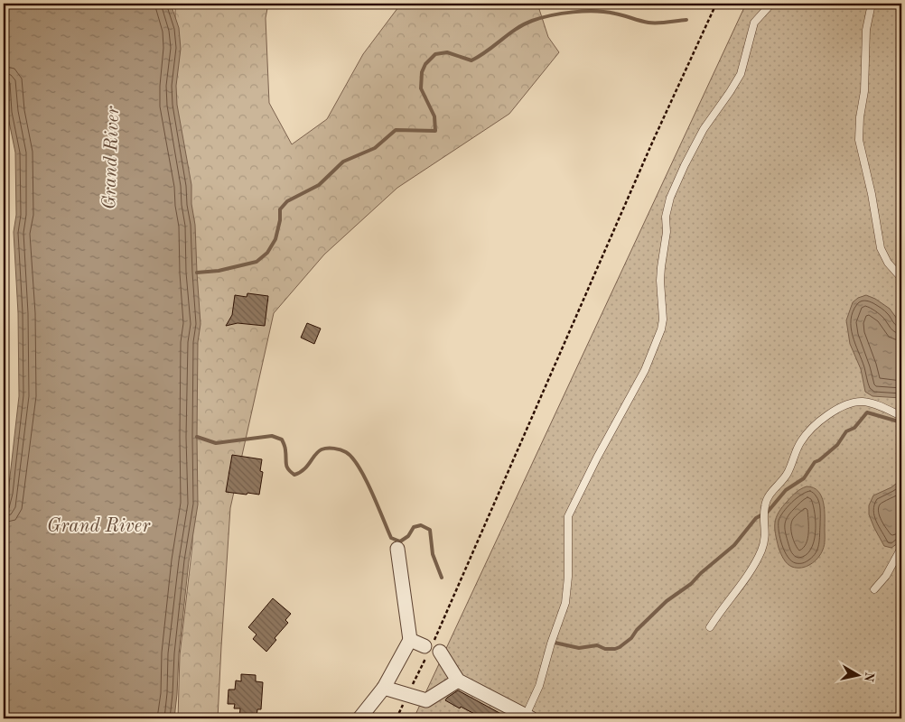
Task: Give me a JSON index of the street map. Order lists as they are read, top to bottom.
{
  "water": ["Grand River"],
  "north": "right"
}
